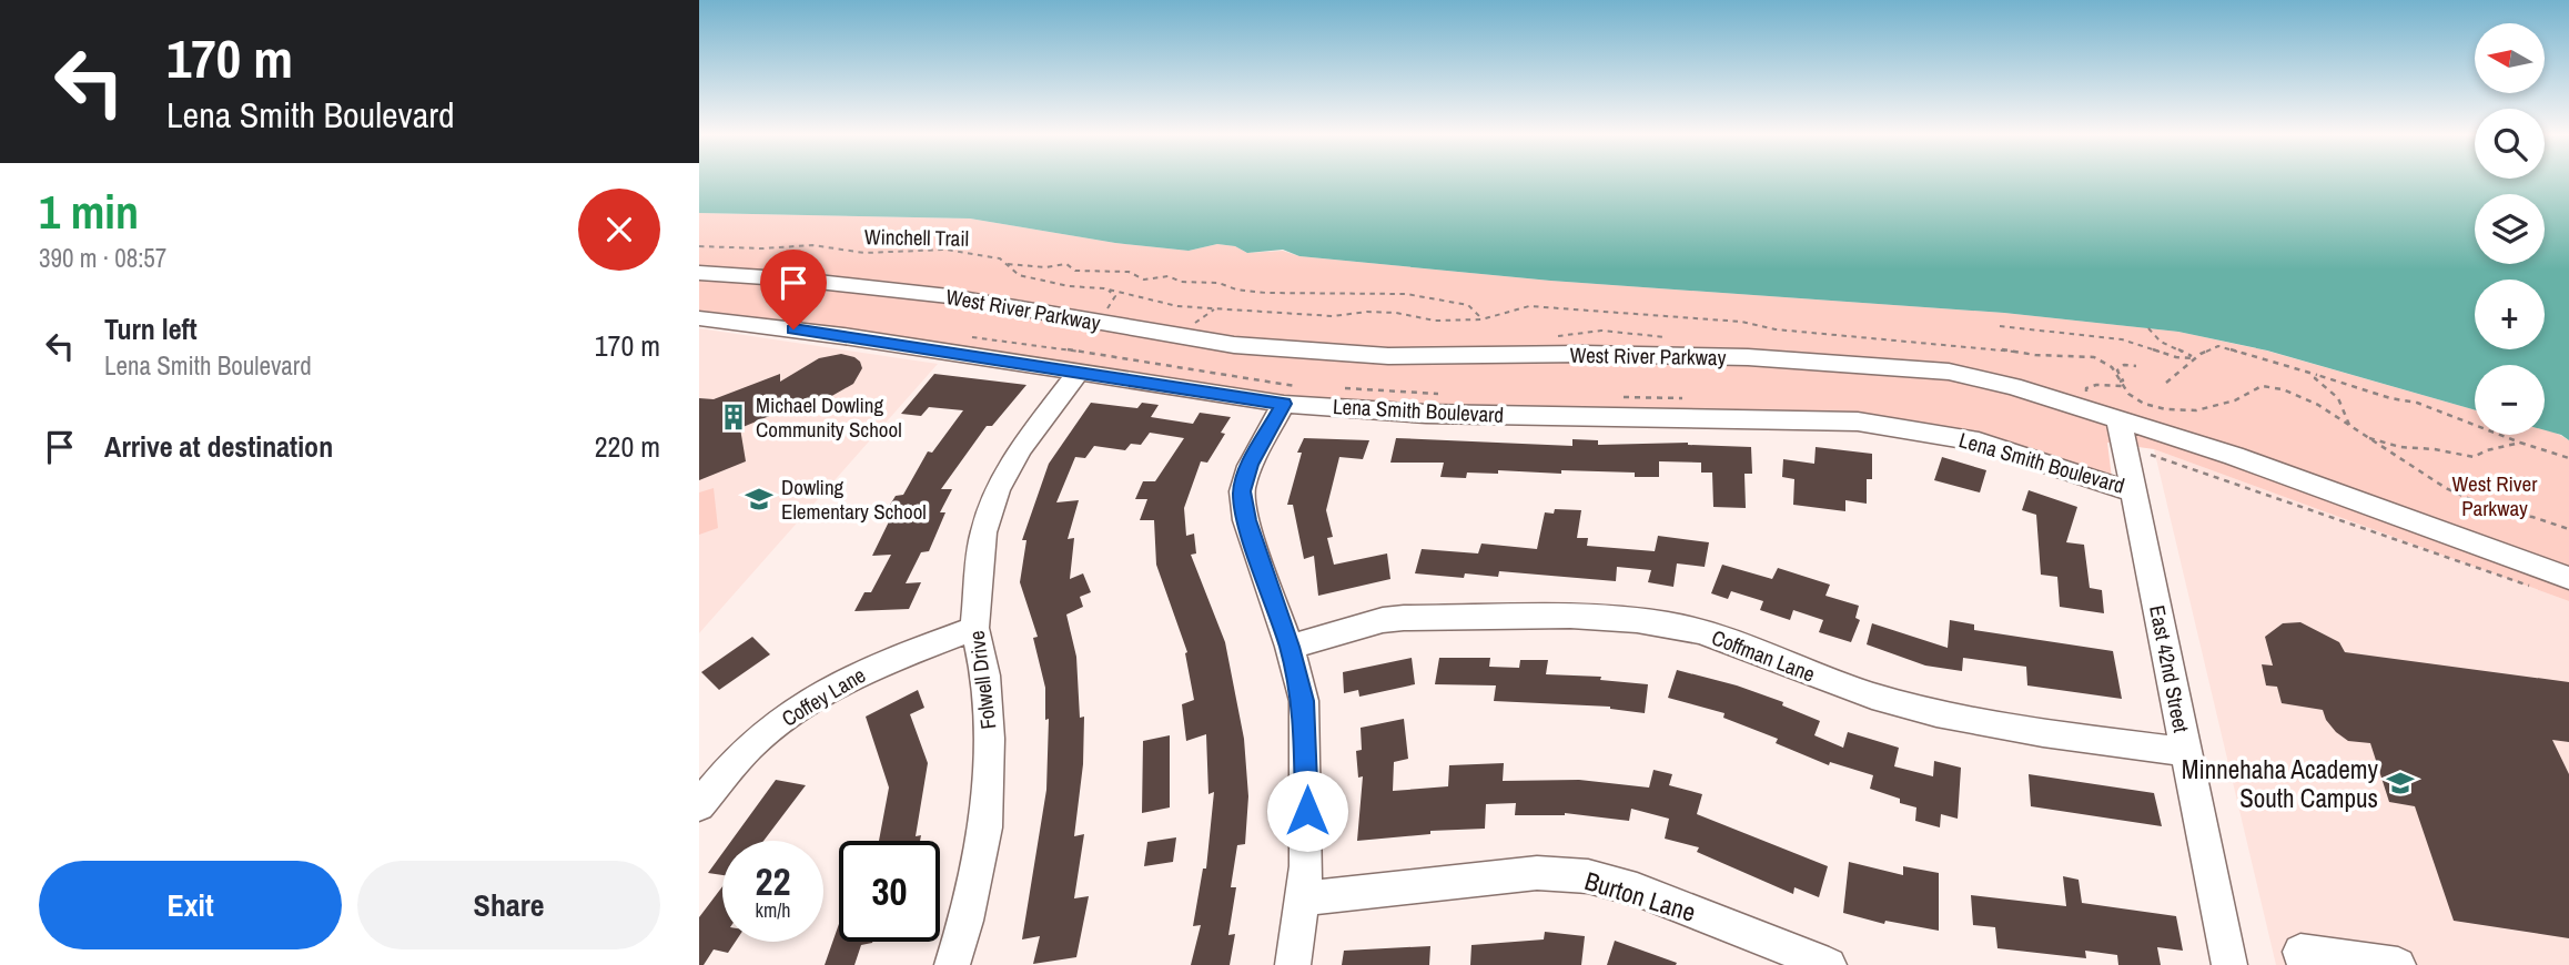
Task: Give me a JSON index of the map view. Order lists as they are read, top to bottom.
{
  "streets": {
    "street": [
      "West River Parkway",
      "Lena Smith Boulevard",
      "Coffman Lane",
      "East 42nd Street",
      "Folwell Drive",
      "Coffey Lane",
      "Burton Lane"
    ],
    "path": ["Winchell Trail"]
  },
  "crossings": [
    ["West River Parkway", "East 42nd Street"],
    ["Lena Smith Boulevard", "East 42nd Street"],
    ["Lena Smith Boulevard", "Folwell Drive"],
    ["Coffman Lane", "East 42nd Street"],
    ["Folwell Drive", "Coffey Lane"]
  ],
  "parks": ["West River Parkway"],
  "places": {
    "building": ["Michael Dowling Community School"],
    "school or university": ["Dowling Elementary School", "Minnehaha Academy South Campus"]
  },
  "north": "left",
  "page": {
    "turn": ["170 m", "Lena Smith Boulevard"],
    "map_buttons": ["+", "−"],
    "heading": ["1 min", "390 m · 08:57"],
    "list": [
      {
        "name": "Turn left",
        "note": "Lena Smith Boulevard",
        "value": "170 m"
      },
      {
        "name": "Arrive at destination",
        "value": "220 m"
      }
    ],
    "speed": "22 km/h",
    "limit": "30",
    "buttons": ["Exit", "Share"]
  }
}
